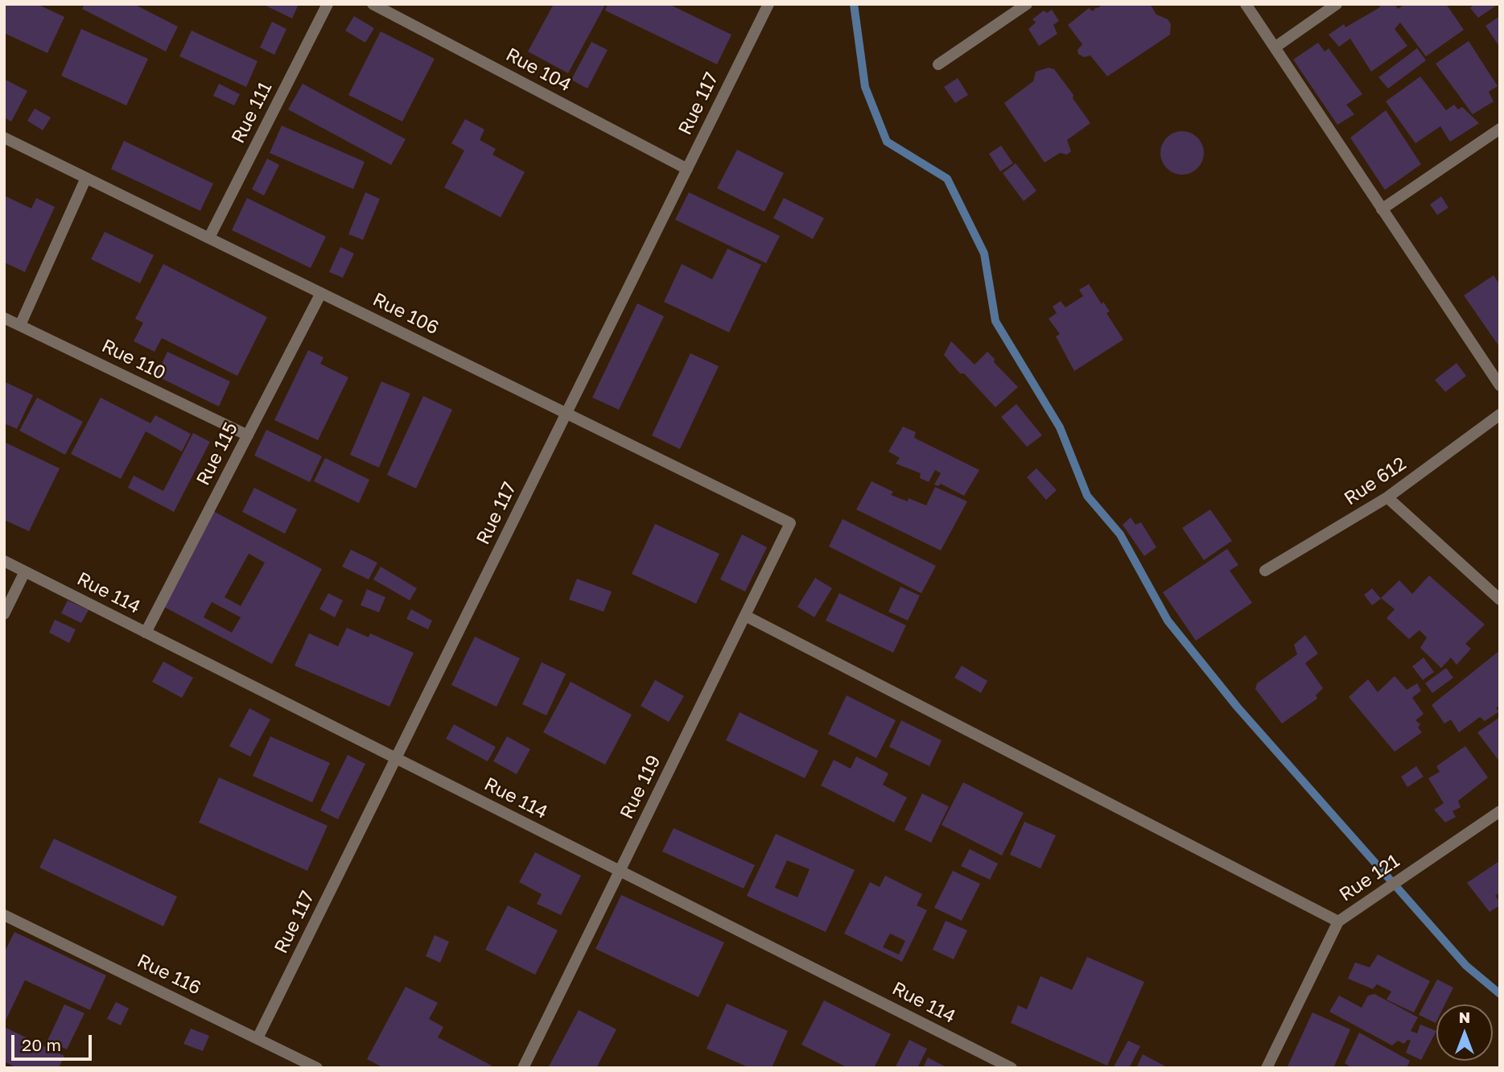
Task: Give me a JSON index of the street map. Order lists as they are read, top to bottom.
{
  "streets": {
    "street": [
      "Rue 104",
      "Rue 117",
      "Rue 111",
      "Rue 106",
      "Rue 110",
      "Rue 115",
      "Rue 612",
      "Rue 114",
      "Rue 119",
      "Rue 121",
      "Rue 116"
    ]
  },
  "crossings": [
    ["Rue 104", "Rue 117"],
    ["Rue 117", "Rue 106"],
    ["Rue 117", "Rue 114"],
    ["Rue 117", "Rue 116"],
    ["Rue 111", "Rue 106"],
    ["Rue 106", "Rue 115"],
    ["Rue 106", "Rue 119"],
    ["Rue 110", "Rue 115"],
    ["Rue 115", "Rue 114"],
    ["Rue 114", "Rue 119"]
  ],
  "scale_bar": "20 m",
  "north": "top"
}
